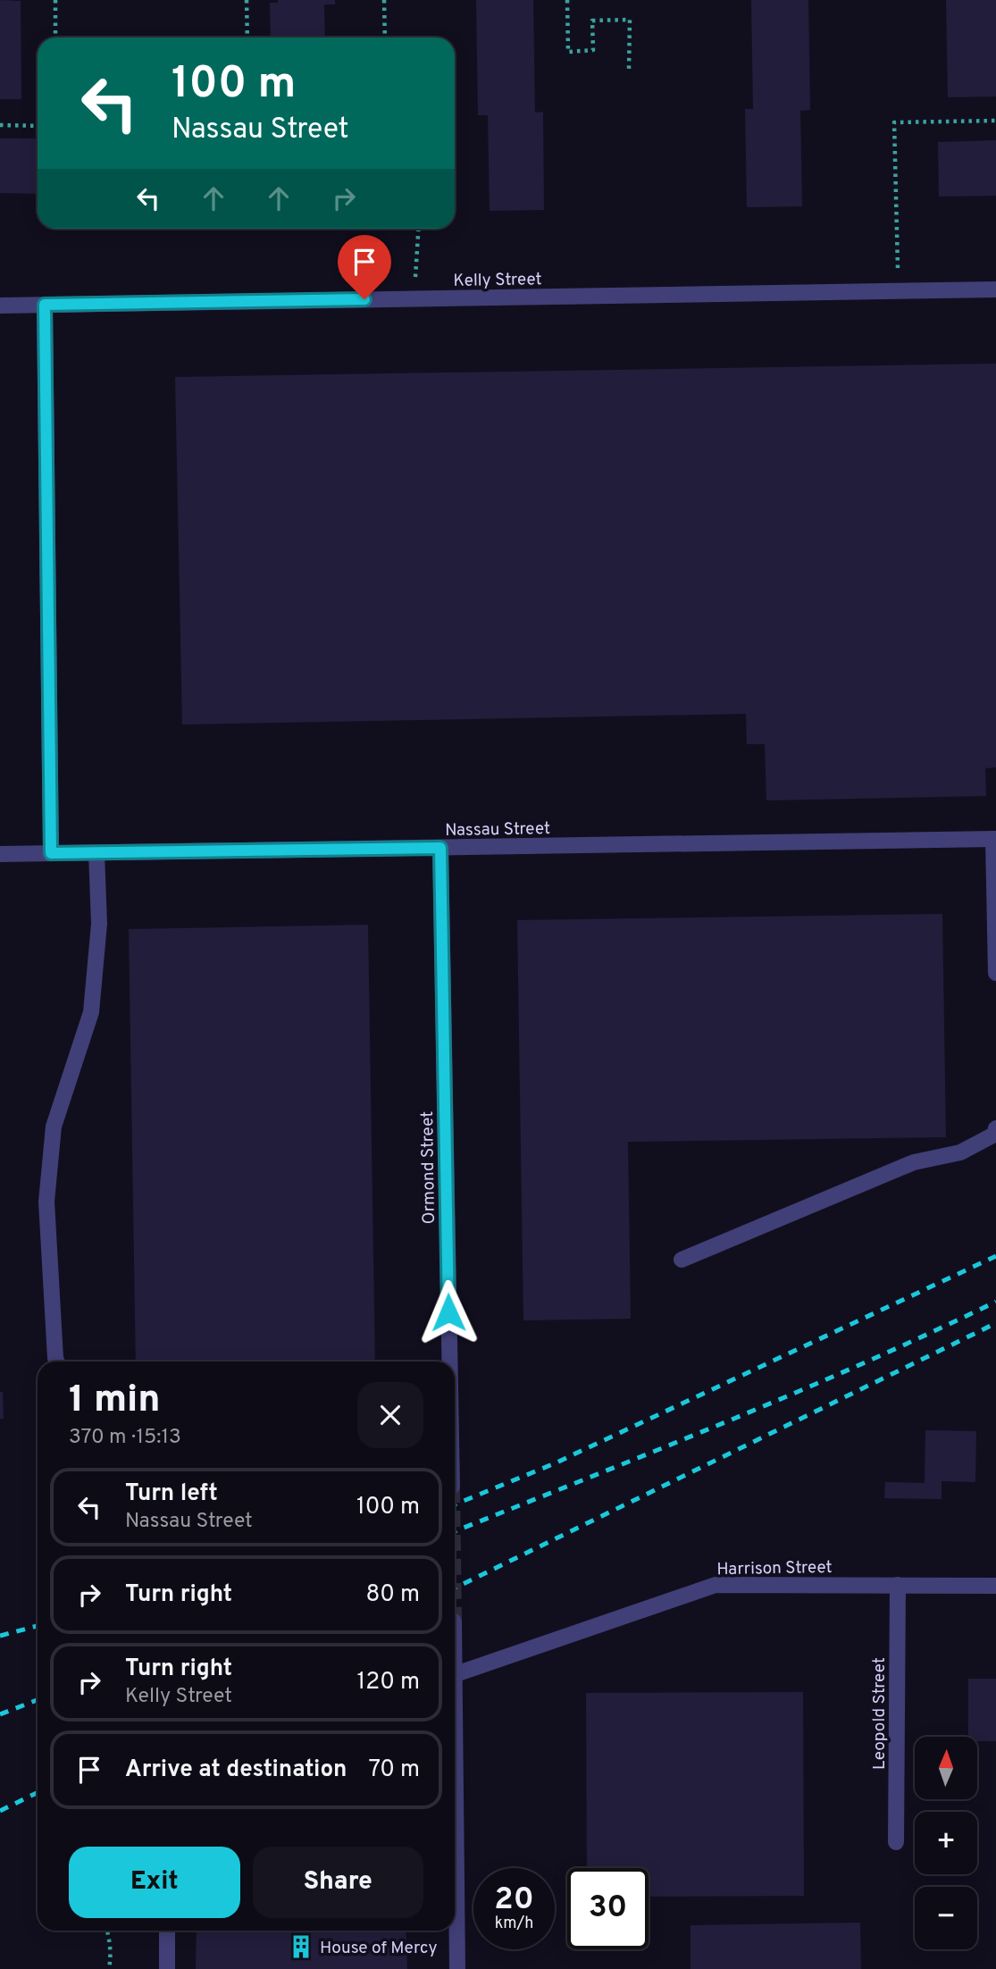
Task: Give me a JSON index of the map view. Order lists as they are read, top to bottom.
{
  "streets": {
    "street": [
      "Kelly Street",
      "Nassau Street",
      "Ormond Street",
      "Harrison Street",
      "Leopold Street"
    ]
  },
  "crossings": [
    ["Nassau Street", "Ormond Street"],
    ["Harrison Street", "Leopold Street"]
  ],
  "places": {
    "building": ["House of Mercy"]
  },
  "north": "top",
  "page": {
    "turn": ["100 m", "Nassau Street"],
    "heading": ["1 min", "370 m · 15:13"],
    "list": [
      {
        "name": "Turn left",
        "note": "Nassau Street",
        "value": "100 m"
      },
      {
        "name": "Turn right",
        "value": "80 m"
      },
      {
        "name": "Turn right",
        "note": "Kelly Street",
        "value": "120 m"
      },
      {
        "name": "Arrive at destination",
        "value": "70 m"
      }
    ],
    "map_buttons": ["+", "−"],
    "buttons": ["Exit", "Share"],
    "speed": "20 km/h",
    "limit": "30"
  }
}
